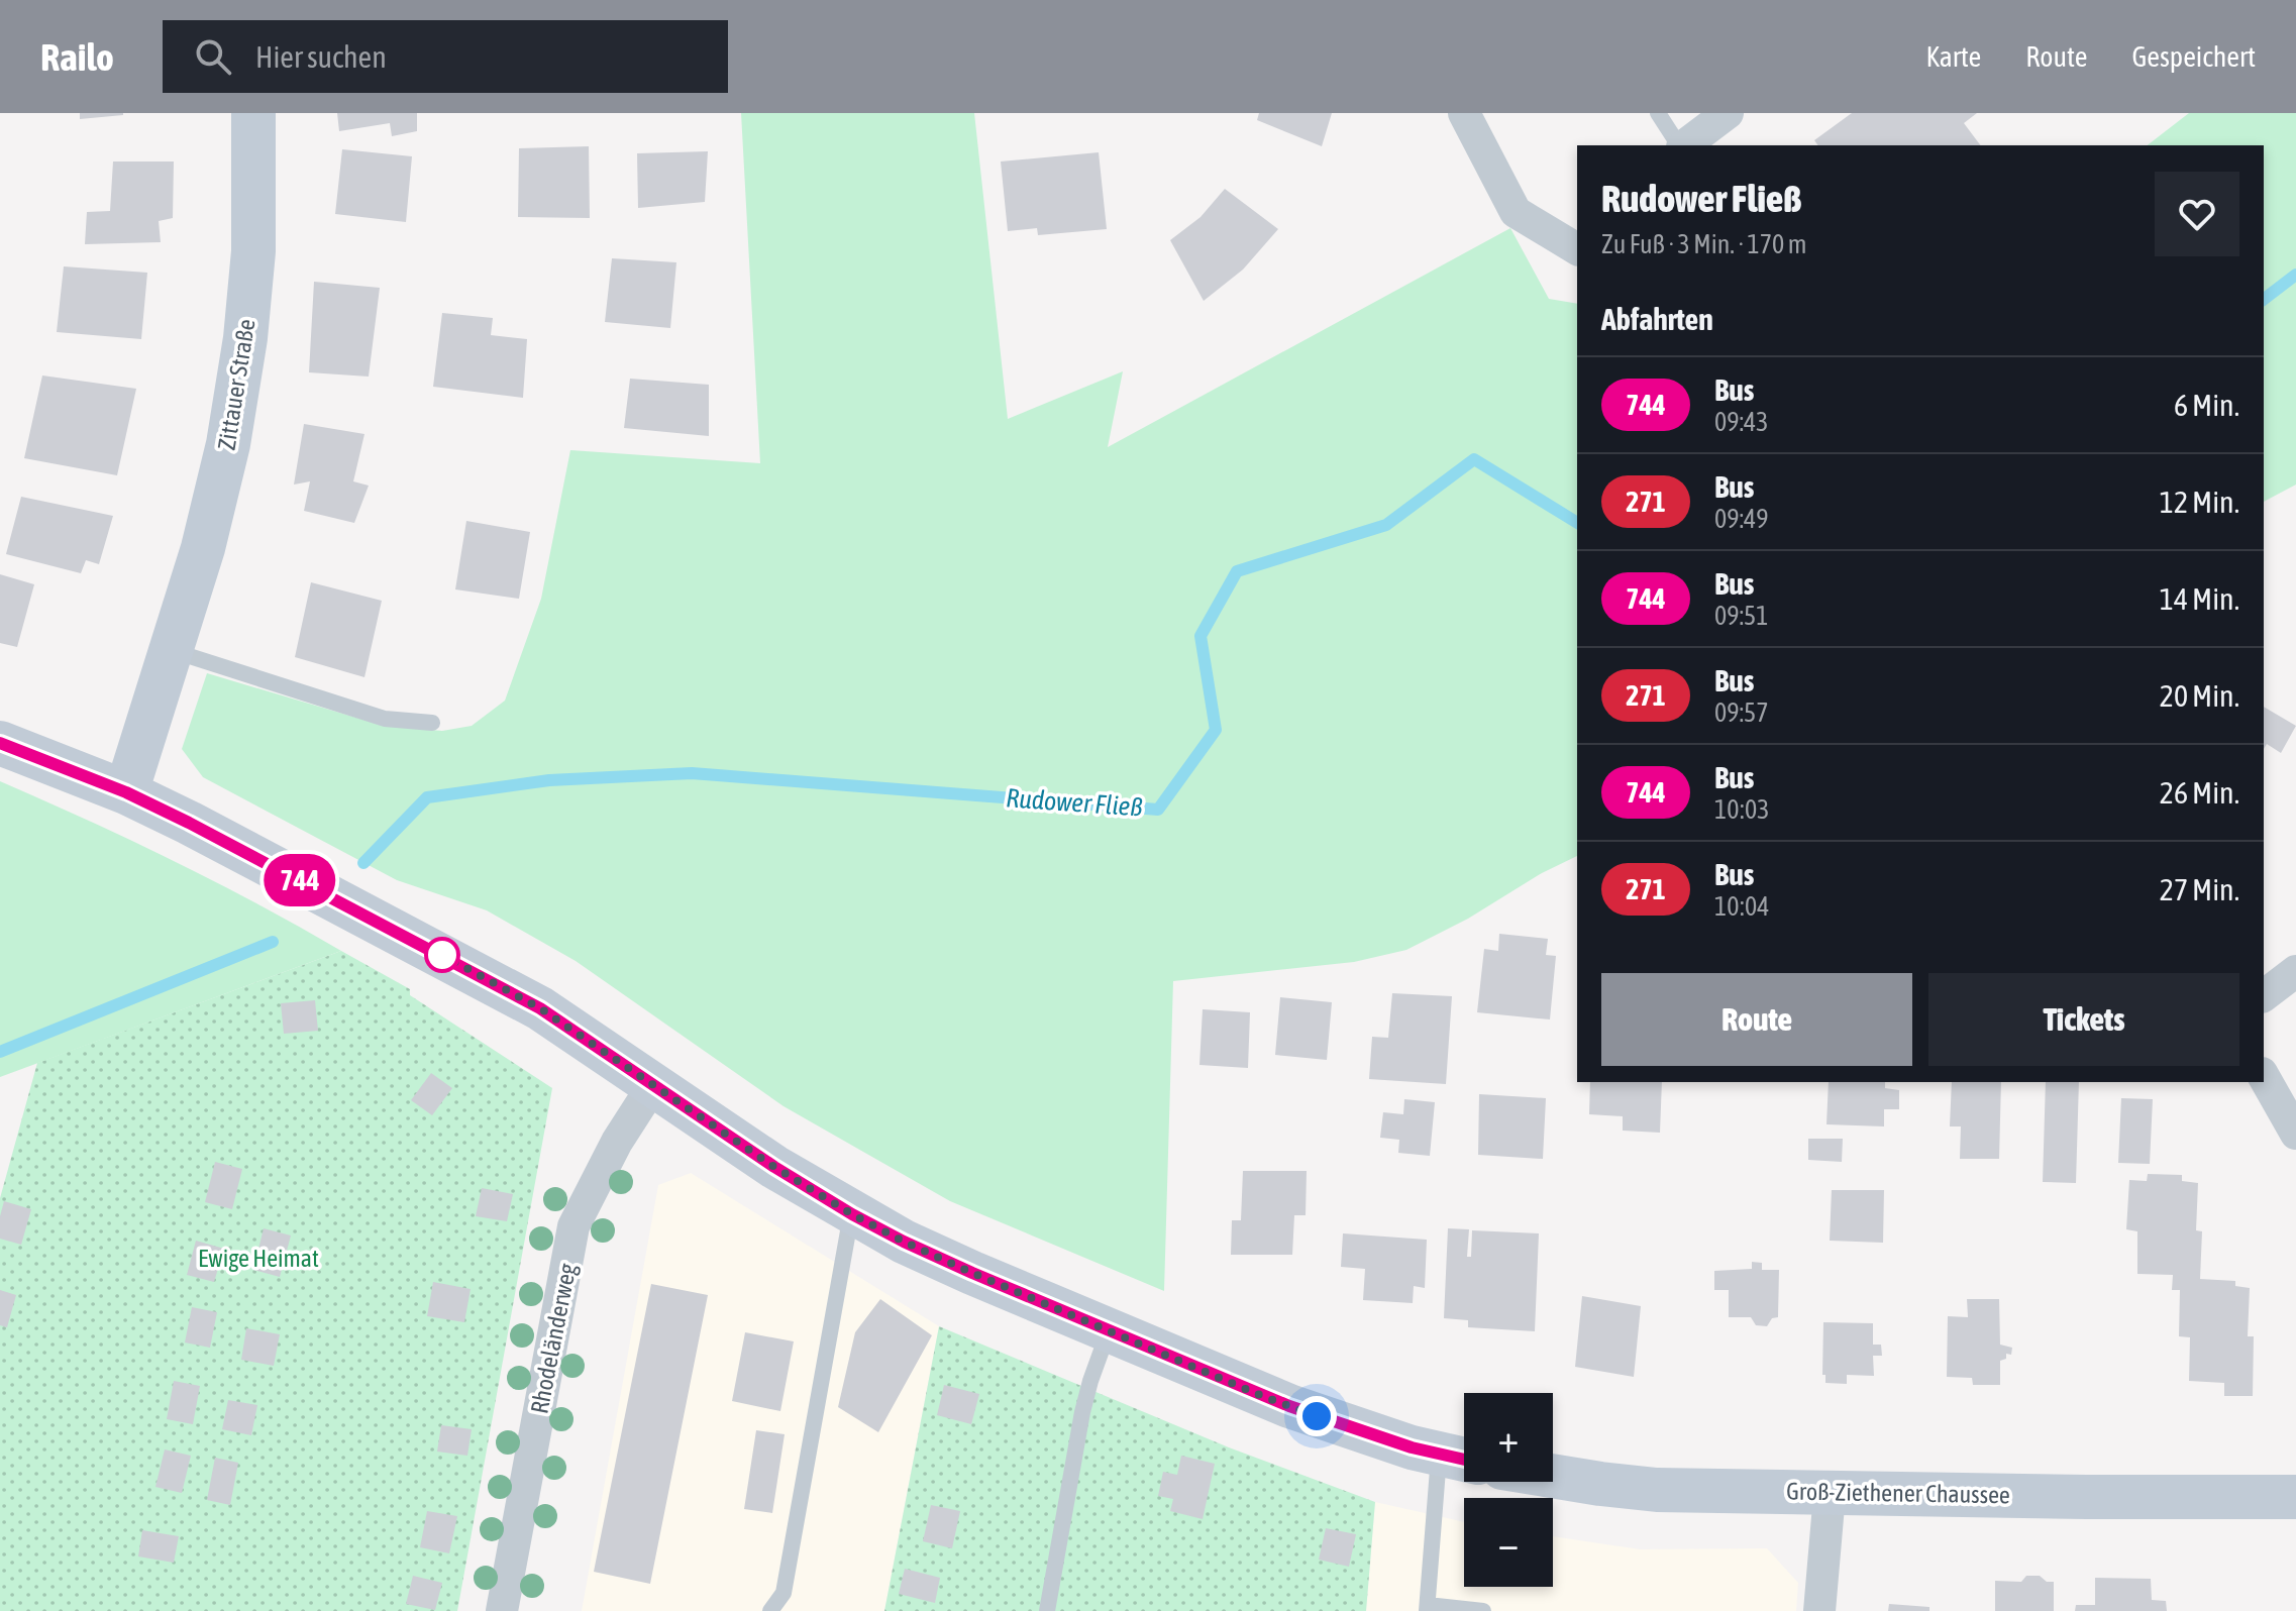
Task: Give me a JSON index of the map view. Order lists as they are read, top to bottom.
{
  "streets": {
    "street": ["Zittauer Straße", "Rhodeländerweg", "Groß-Ziethener Chaussee"]
  },
  "water": ["Rudower Fließ"],
  "parks": ["Ewige Heimat"],
  "lines": ["bus line 744"],
  "page": {
    "header": "Railo",
    "search": "Hier suchen",
    "nav": ["Karte", "Route", "Gespeichert"],
    "on_map": "744",
    "heading": [
      ["Rudower Fließ", "Zu Fuß · 3 Min. · 170 m"],
      "Abfahrten"
    ],
    "list": [
      {
        "mark": "744",
        "name": "Bus",
        "note": "09:43",
        "value": "6 Min."
      },
      {
        "mark": "271",
        "name": "Bus",
        "note": "09:49",
        "value": "12 Min."
      },
      {
        "mark": "744",
        "name": "Bus",
        "note": "09:51",
        "value": "14 Min."
      },
      {
        "mark": "271",
        "name": "Bus",
        "note": "09:57",
        "value": "20 Min."
      },
      {
        "mark": "744",
        "name": "Bus",
        "note": "10:03",
        "value": "26 Min."
      },
      {
        "mark": "271",
        "name": "Bus",
        "note": "10:04",
        "value": "27 Min."
      }
    ],
    "buttons": ["Route", "Tickets"],
    "map_buttons": ["+", "−"]
  }
}
